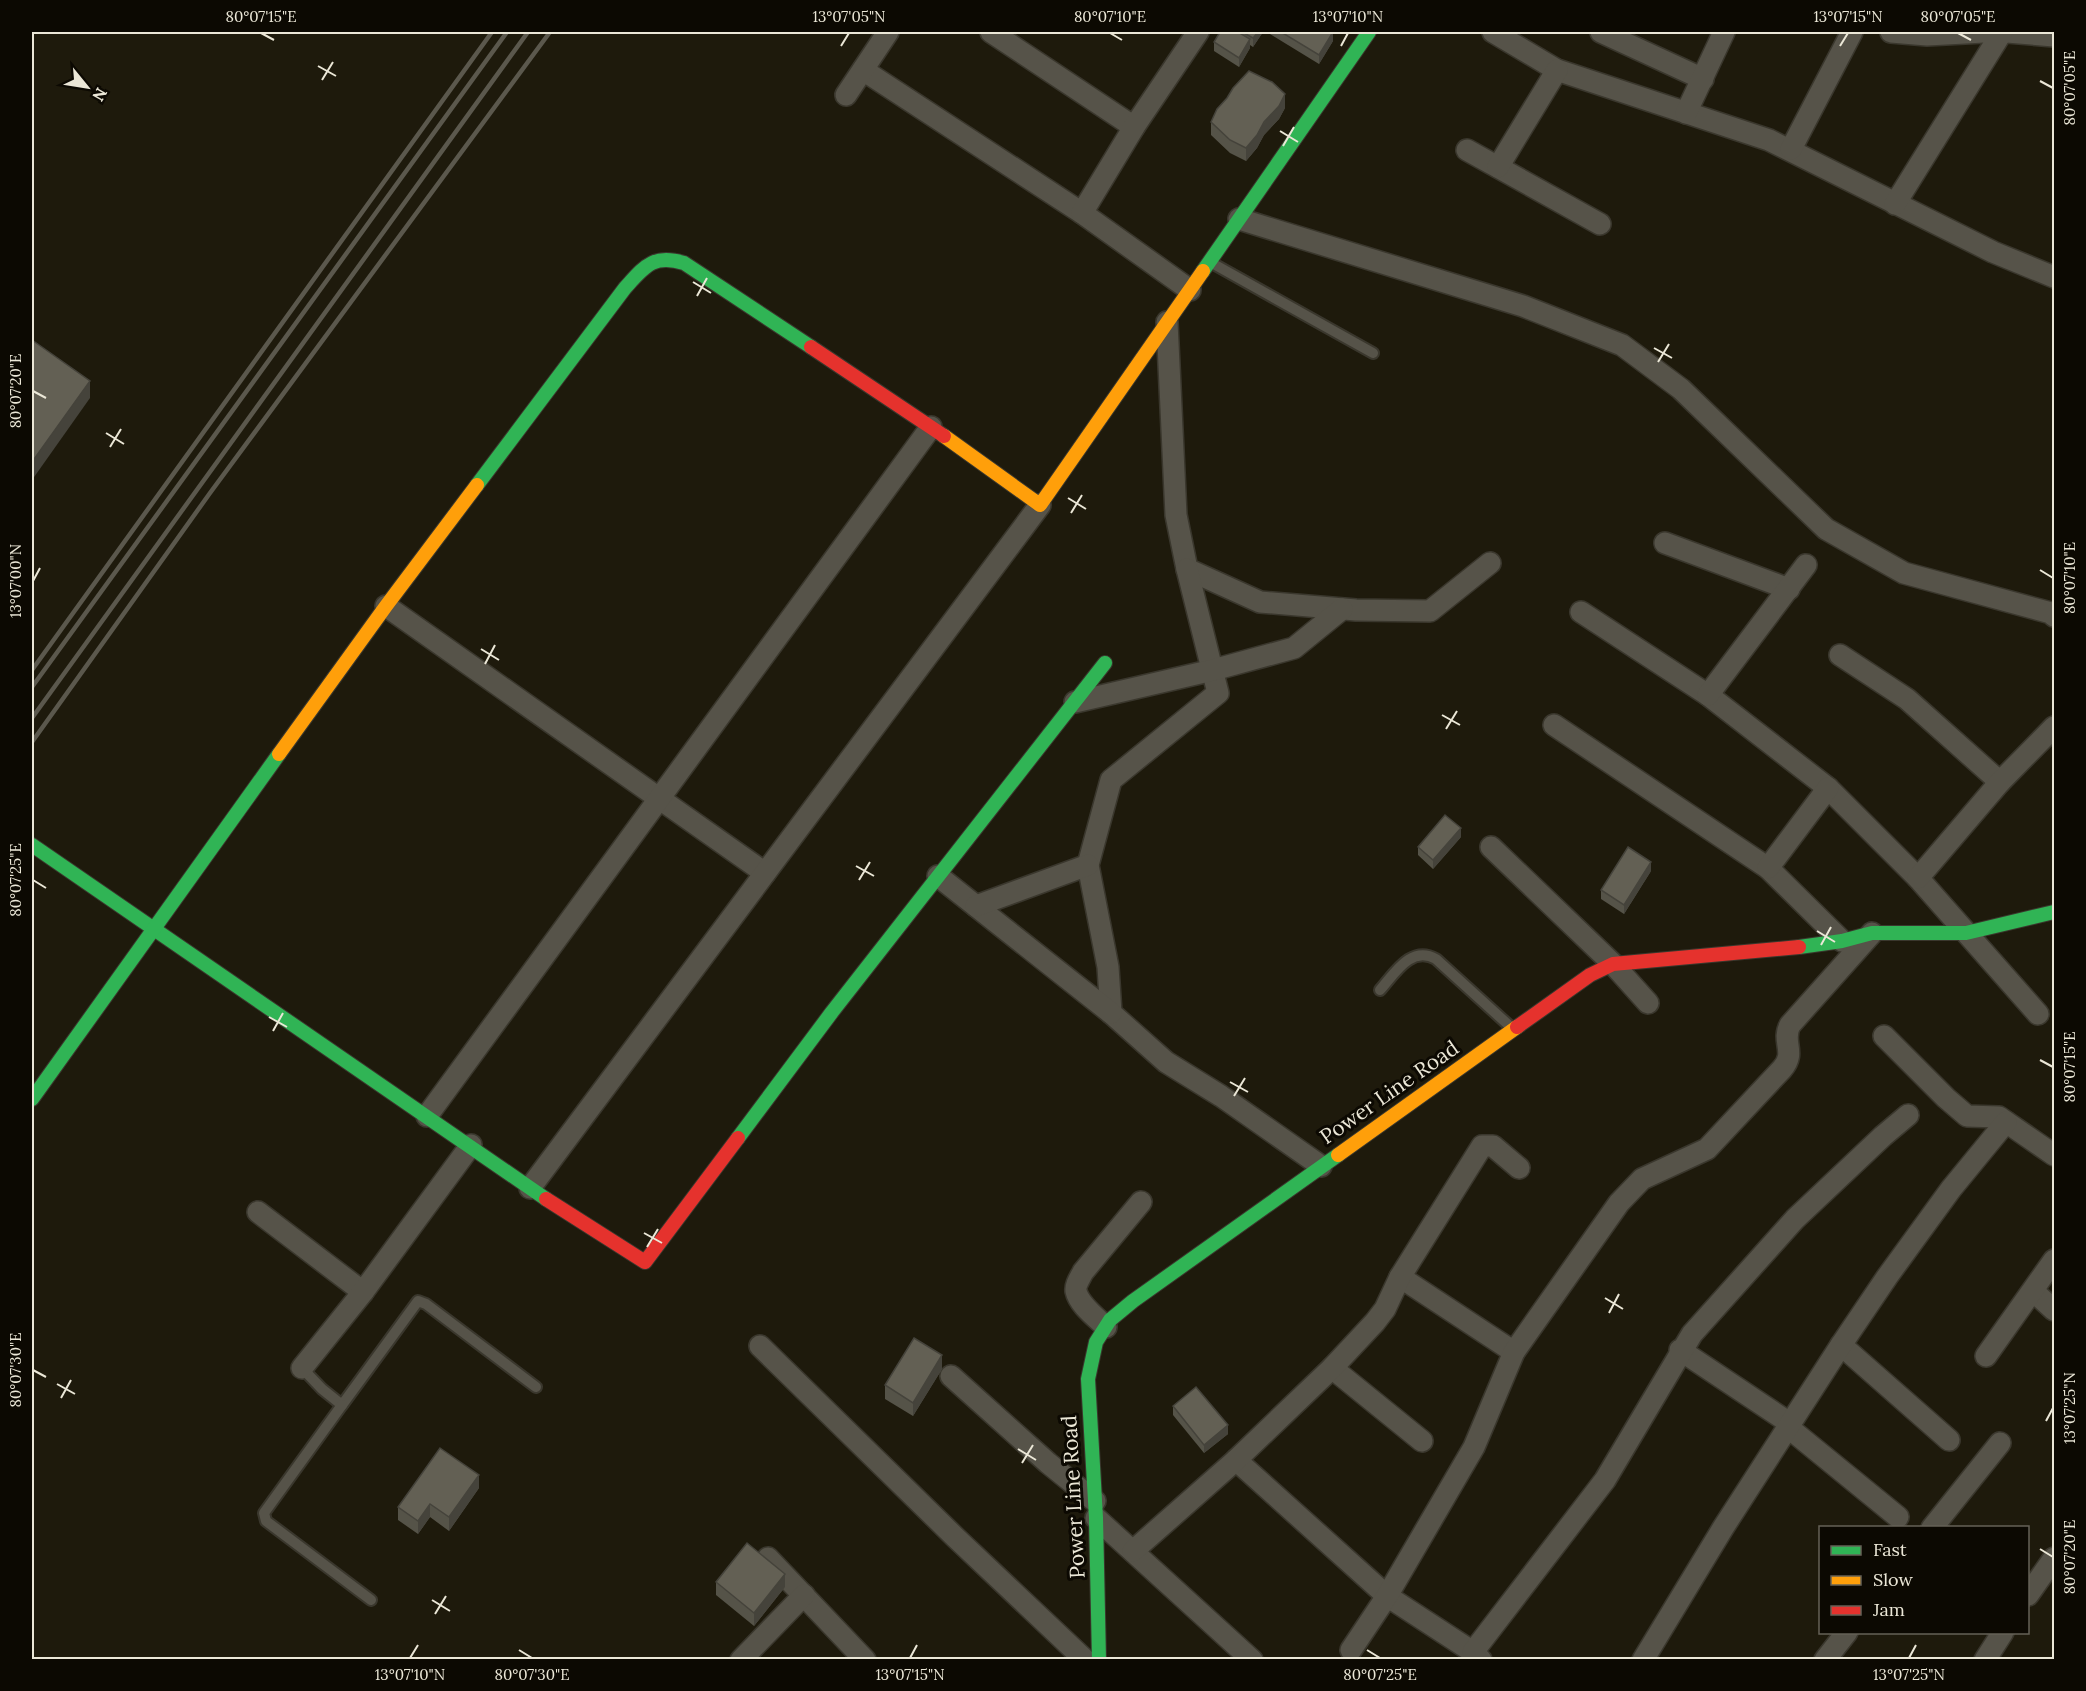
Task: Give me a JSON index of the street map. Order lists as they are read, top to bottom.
{
  "streets": {
    "street": ["Power Line Road"]
  },
  "legend": ["Fast", "Slow", "Jam"],
  "north": "bottom right",
  "coordinates": [
    "80°07'15\"E",
    "13°07'05\"N",
    "80°07'10\"E",
    "13°07'10\"N",
    "13°07'15\"N",
    "80°07'05\"E",
    "80°07'20\"E",
    "13°07'00\"N",
    "80°07'25\"E",
    "80°07'30\"E",
    "13°07'25\"N"
  ]
}
